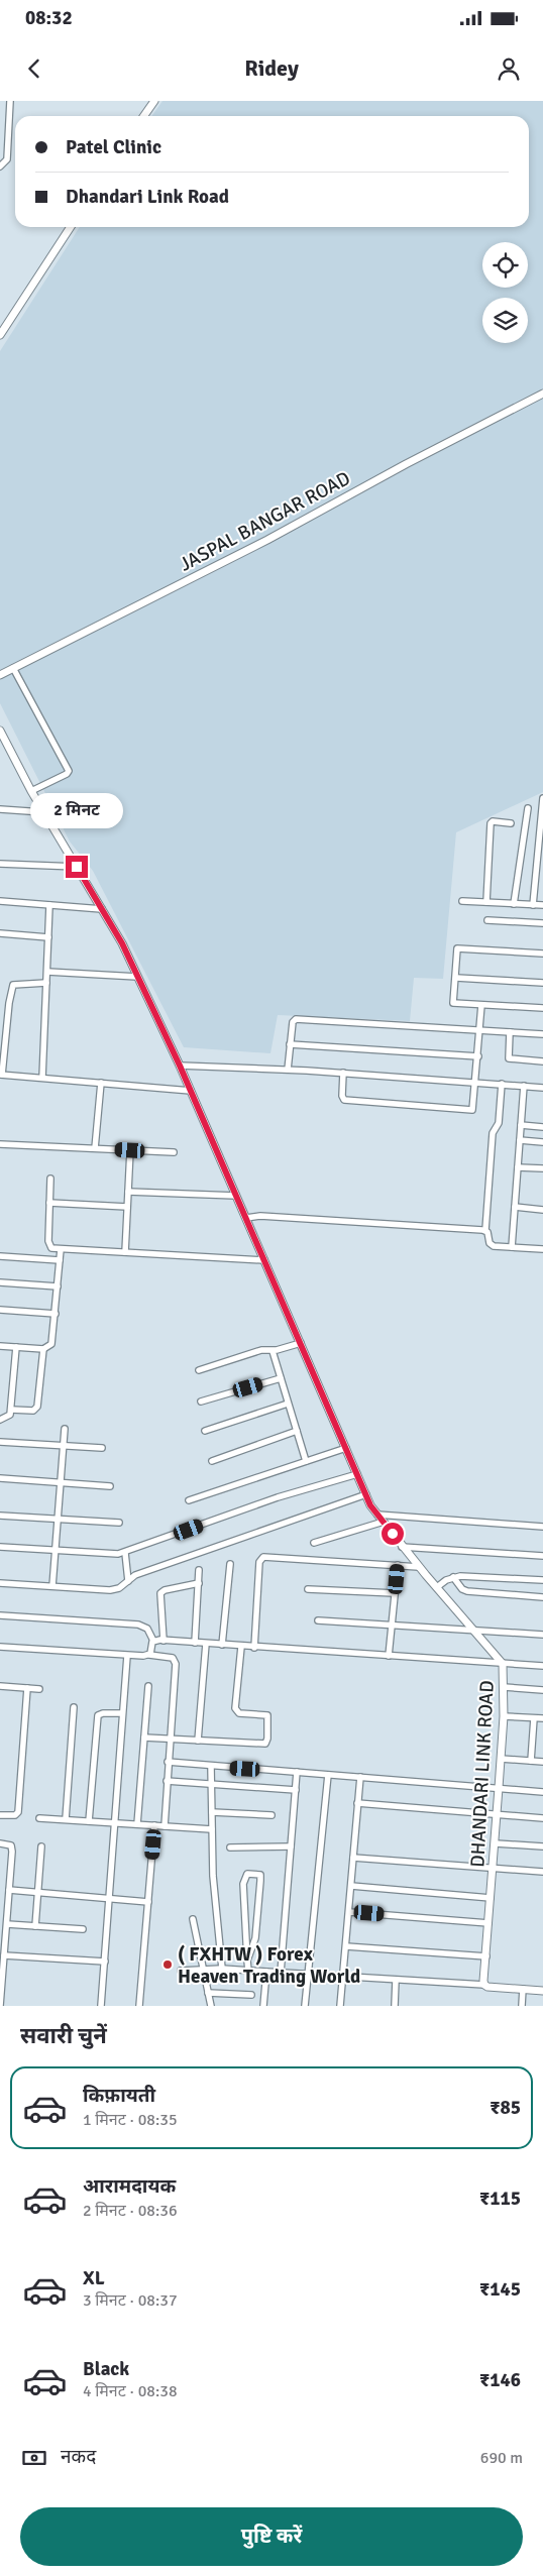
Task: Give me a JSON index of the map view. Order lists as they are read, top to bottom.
{
  "streets": {
    "street": ["JASPAL BANGAR ROAD", "DHANDARI LINK ROAD"]
  },
  "places": ["( FXHTW ) Forex Heaven Trading World"],
  "page": {
    "status": "08:32",
    "header": "Ridey",
    "banner": ["Patel Clinic", "Dhandari Link Road"],
    "bubble": "2 मिनट",
    "heading": "सवारी चुनें",
    "list": [
      {
        "name": "किफ़ायती",
        "note": "1 मिनट · 08:35",
        "value": "₹85"
      },
      {
        "name": "आरामदायक",
        "note": "2 मिनट · 08:36",
        "value": "₹115"
      },
      {
        "name": "XL",
        "note": "3 मिनट · 08:37",
        "value": "₹145"
      },
      {
        "name": "Black",
        "note": "4 मिनट · 08:38",
        "value": "₹146"
      }
    ],
    "pay": ["नकद", "690 m"],
    "buttons": "पुष्टि करें"
  }
}
